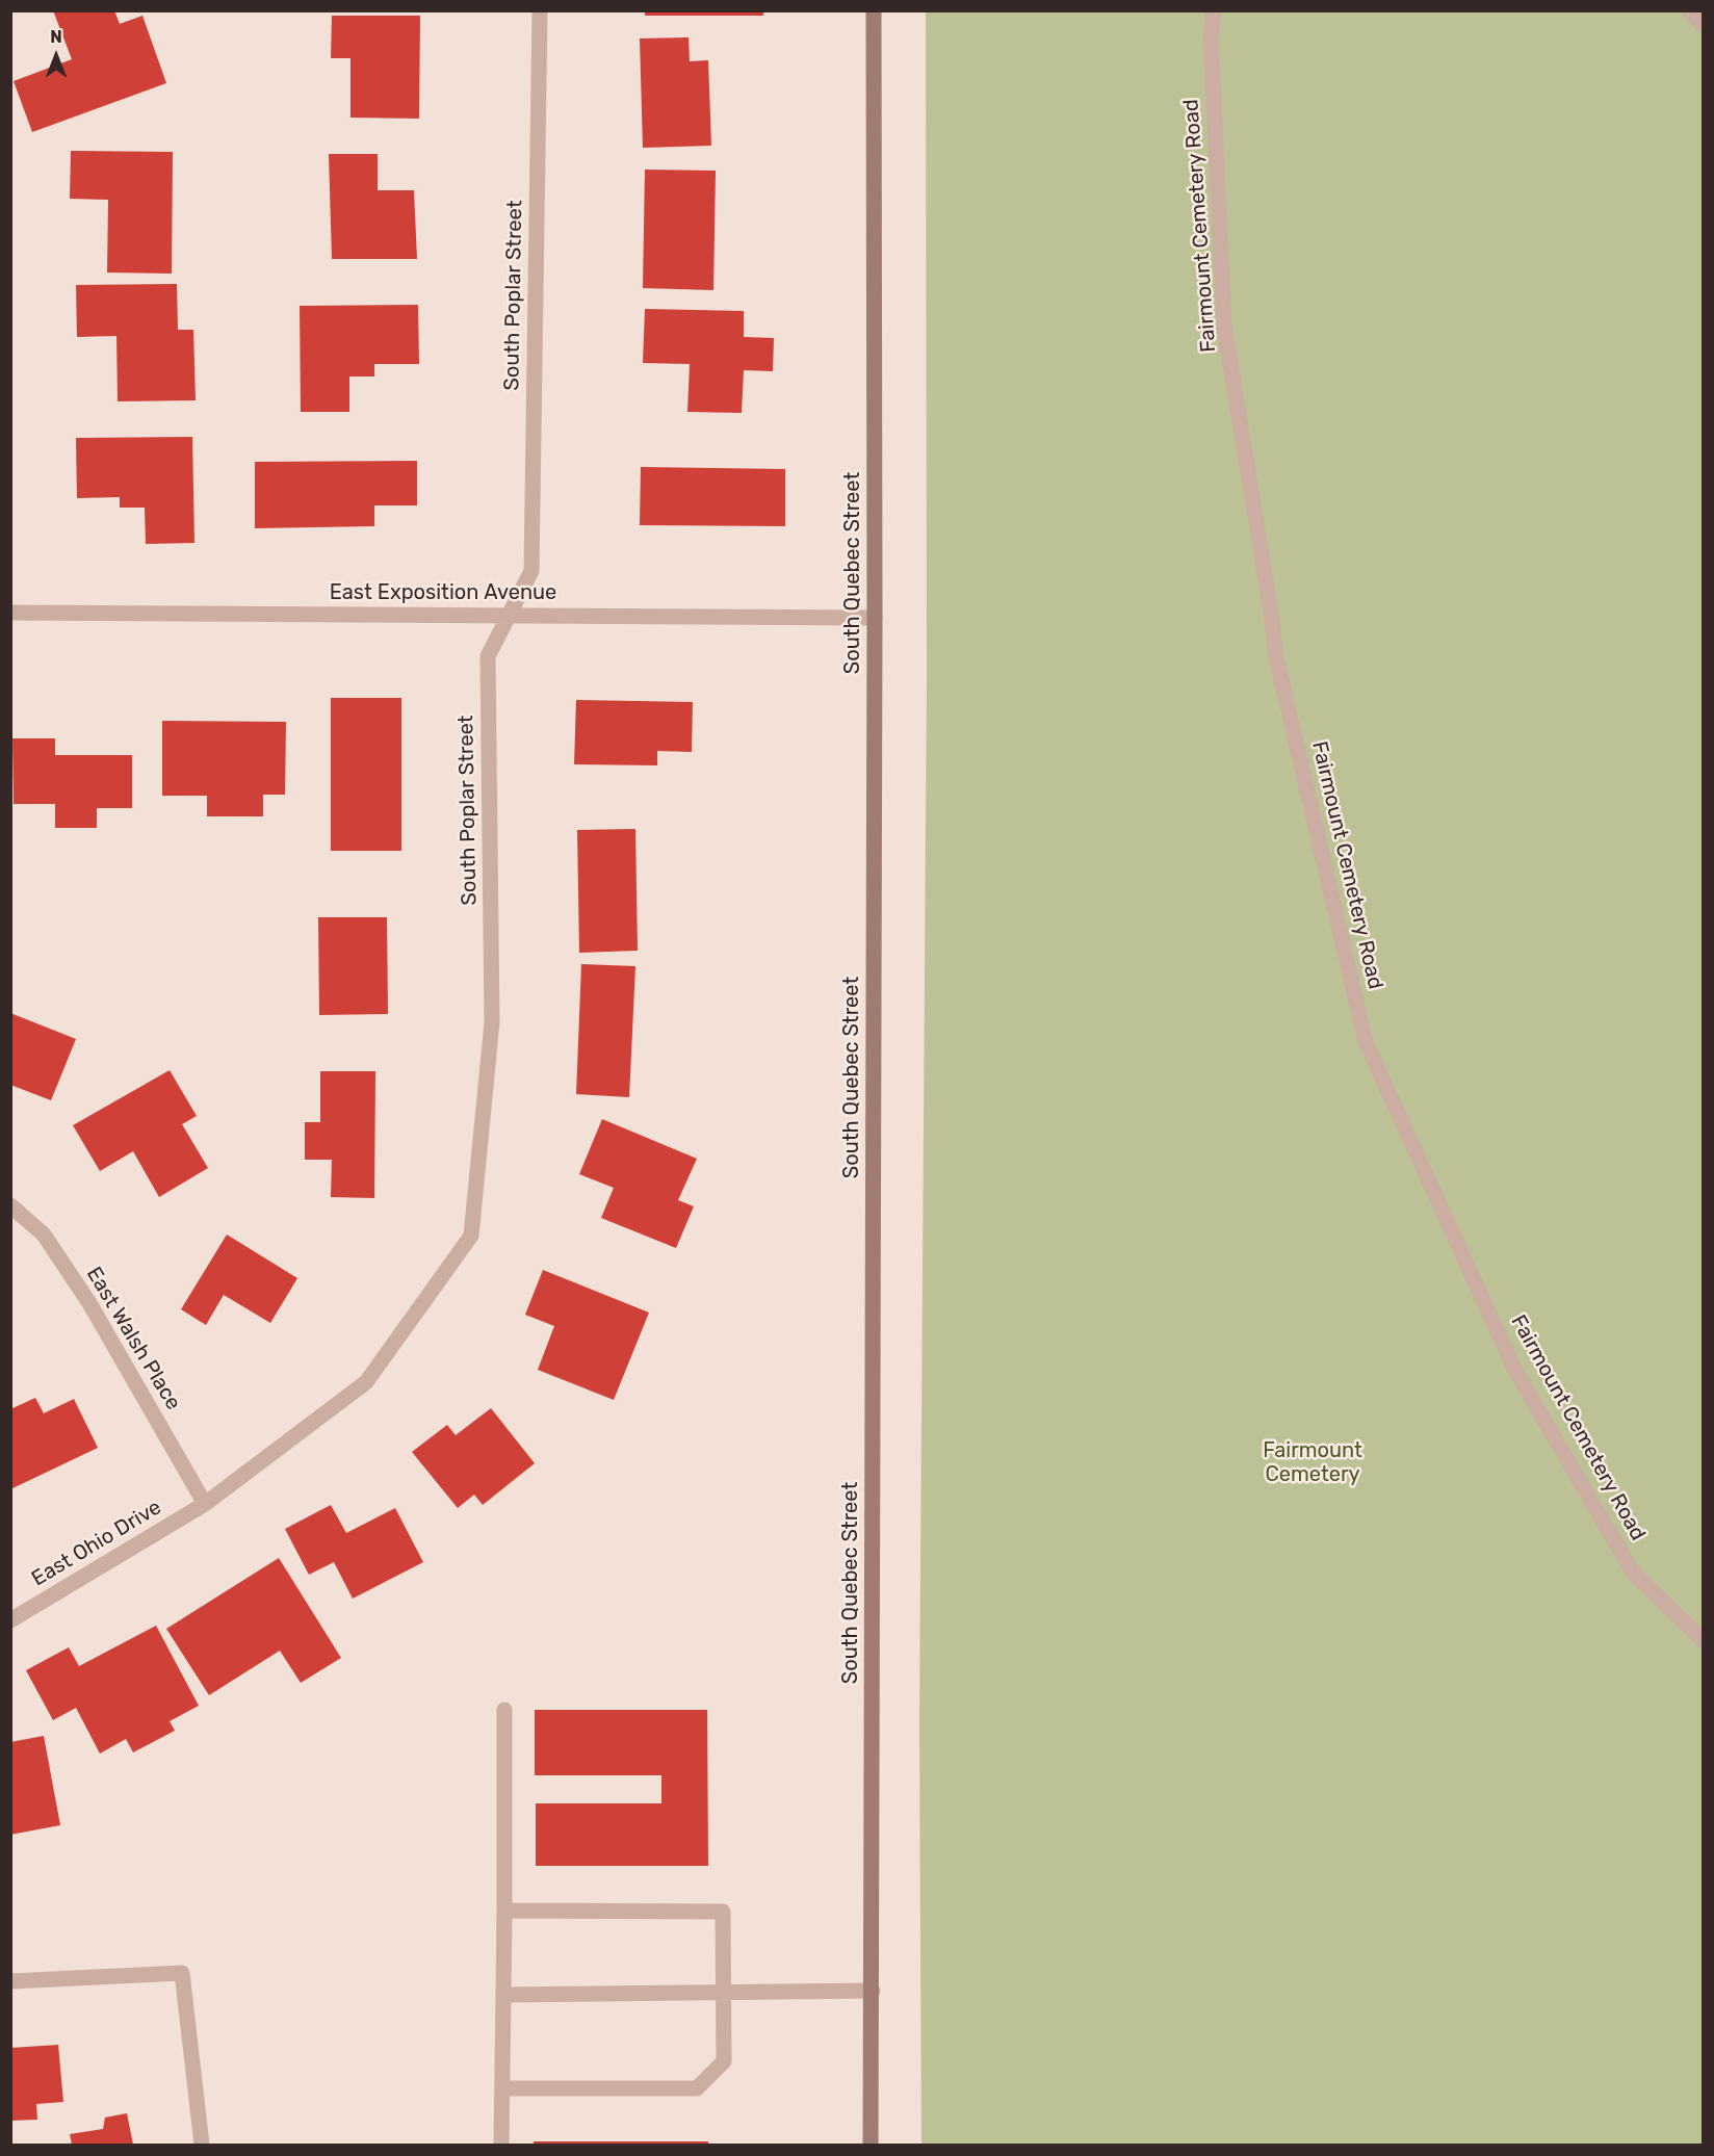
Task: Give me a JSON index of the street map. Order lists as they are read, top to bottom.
{
  "streets": {
    "main road": ["South Quebec Street"],
    "street": [
      "Fairmount Cemetery Road",
      "South Poplar Street",
      "East Exposition Avenue",
      "East Walsh Place",
      "East Ohio Drive"
    ]
  },
  "crossings": [
    ["South Poplar Street", "East Exposition Avenue"],
    ["South Poplar Street", "East Walsh Place"],
    ["South Poplar Street", "East Ohio Drive"],
    ["South Quebec Street", "East Exposition Avenue"],
    ["East Walsh Place", "East Ohio Drive"]
  ],
  "parks": ["Fairmount Cemetery"],
  "north": "top"
}
